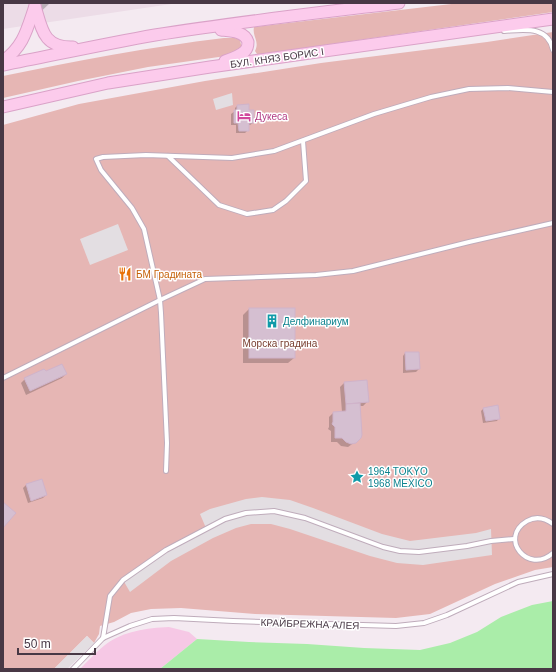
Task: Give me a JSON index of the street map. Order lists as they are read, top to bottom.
{
  "streets": {
    "main road": ["БУЛ. КНЯЗ БОРИС I"],
    "lane": ["КРАЙБРЕЖНА АЛЕЯ"]
  },
  "parks": ["Морска градина"],
  "places": {
    "hotel": ["Дукеса"],
    "restaurant": ["БМ Градината"],
    "building": ["Делфинариум"],
    "place": ["1964 TOKYO 1968 MEXICO"]
  },
  "scale_bar": "50 m"
}
